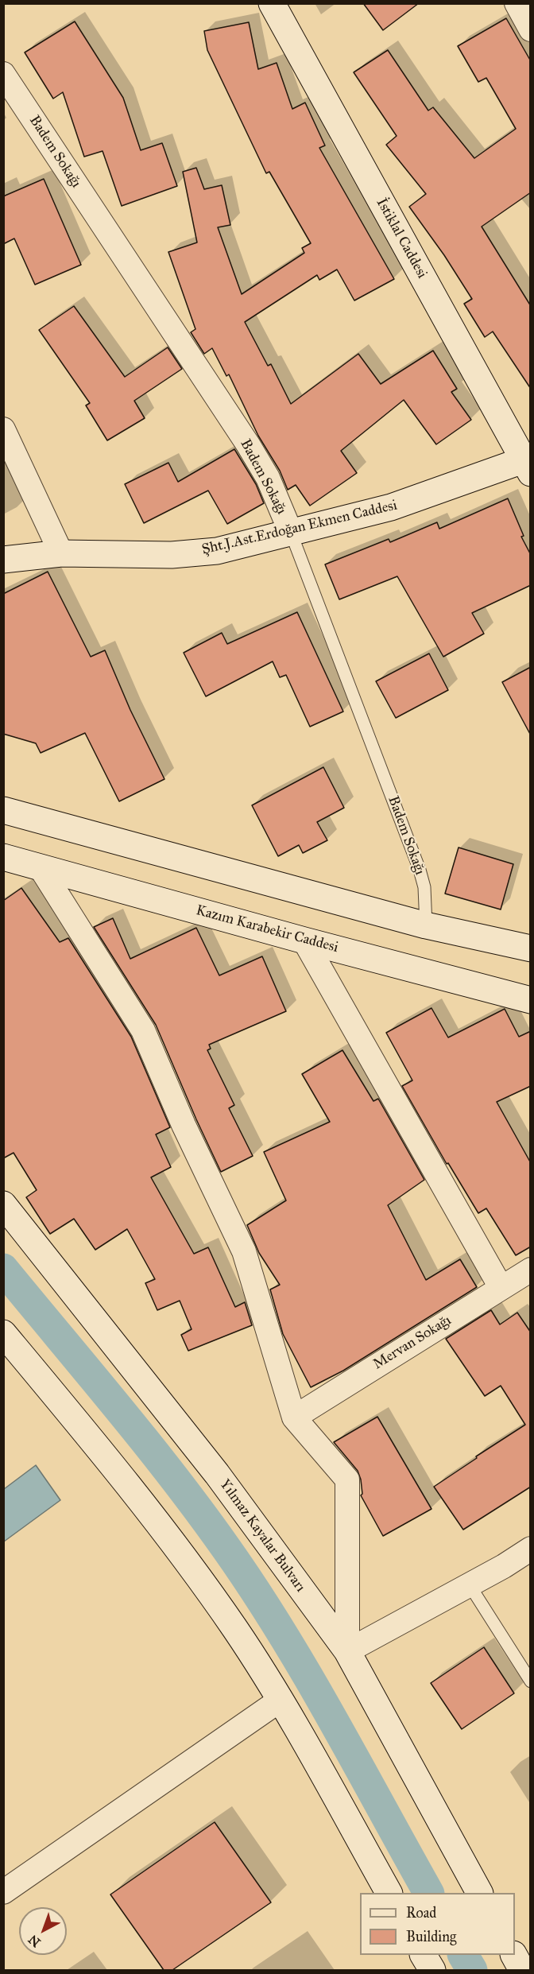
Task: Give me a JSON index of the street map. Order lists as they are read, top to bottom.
{
  "streets": {
    "street": [
      "Badem Sokağı",
      "İstiklal Caddesi",
      "Şht.J.Ast.Erdoğan Ekmen Caddesi",
      "Kazım Karabekir Caddesi",
      "Mervan Sokağı",
      "Yılmaz Kayalar Bulvarı"
    ]
  },
  "crossings": [
    ["Badem Sokağı", "Şht.J.Ast.Erdoğan Ekmen Caddesi"],
    ["İstiklal Caddesi", "Şht.J.Ast.Erdoğan Ekmen Caddesi"]
  ],
  "legend": ["Road", "Building"],
  "north": "bottom left"
}
